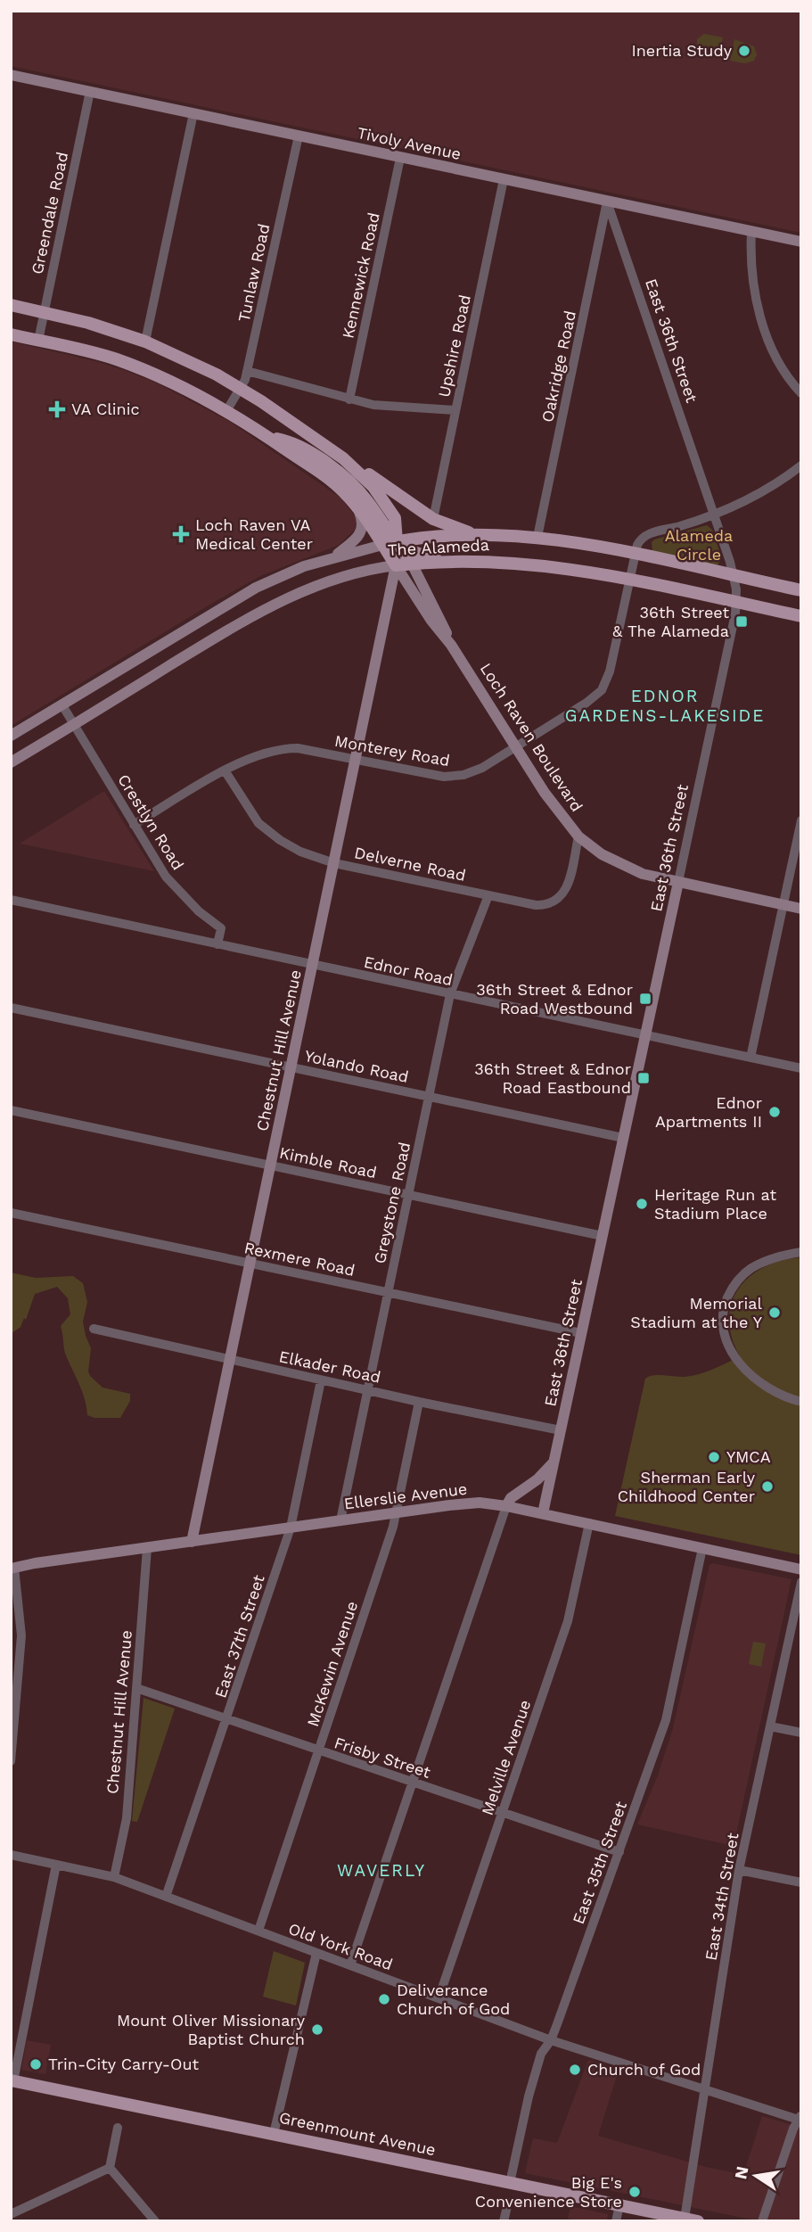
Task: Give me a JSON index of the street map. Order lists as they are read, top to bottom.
{
  "streets": {
    "main road": ["The Alameda", "Loch Raven Boulevard", "Greenmount Avenue"],
    "street": [
      "Tivoly Avenue",
      "Greendale Road",
      "Tunlaw Road",
      "Kennewick Road",
      "East 36th Street",
      "Upshire Road",
      "Oakridge Road",
      "Monterey Road",
      "Crestlyn Road",
      "Delverne Road",
      "Ednor Road",
      "Chestnut Hill Avenue",
      "Yolando Road",
      "Kimble Road",
      "Greystone Road",
      "Rexmere Road",
      "Elkader Road",
      "Ellerslie Avenue",
      "East 37th Street",
      "McKewin Avenue",
      "Frisby Street",
      "Melville Avenue",
      "East 35th Street",
      "East 34th Street",
      "Old York Road"
    ]
  },
  "crossings": [
    ["Tivoly Avenue", "Greendale Road"],
    ["Tivoly Avenue", "Tunlaw Road"],
    ["Tivoly Avenue", "Kennewick Road"],
    ["Tivoly Avenue", "East 36th Street"],
    ["Tivoly Avenue", "Upshire Road"],
    ["Tivoly Avenue", "Oakridge Road"],
    ["Greendale Road", "Loch Raven Boulevard"],
    ["Tunlaw Road", "Loch Raven Boulevard"],
    ["East 36th Street", "Oakridge Road"],
    ["East 36th Street", "The Alameda"],
    ["East 36th Street", "Loch Raven Boulevard"],
    ["East 36th Street", "Ednor Road"],
    ["East 36th Street", "Yolando Road"],
    ["East 36th Street", "Kimble Road"],
    ["East 36th Street", "Rexmere Road"],
    ["East 36th Street", "Elkader Road"],
    ["East 36th Street", "Ellerslie Avenue"],
    ["Oakridge Road", "The Alameda"],
    ["The Alameda", "Loch Raven Boulevard"],
    ["The Alameda", "Monterey Road"],
    ["The Alameda", "Crestlyn Road"],
    ["The Alameda", "Chestnut Hill Avenue"],
    ["Loch Raven Boulevard", "Monterey Road"],
    ["Loch Raven Boulevard", "Delverne Road"],
    ["Loch Raven Boulevard", "Chestnut Hill Avenue"],
    ["Monterey Road", "Crestlyn Road"],
    ["Monterey Road", "Delverne Road"],
    ["Monterey Road", "Chestnut Hill Avenue"],
    ["Crestlyn Road", "Ednor Road"],
    ["Delverne Road", "Chestnut Hill Avenue"],
    ["Delverne Road", "Greystone Road"],
    ["Ednor Road", "Chestnut Hill Avenue"],
    ["Ednor Road", "Greystone Road"],
    ["Chestnut Hill Avenue", "Yolando Road"],
    ["Chestnut Hill Avenue", "Kimble Road"],
    ["Chestnut Hill Avenue", "Rexmere Road"],
    ["Chestnut Hill Avenue", "Elkader Road"],
    ["Chestnut Hill Avenue", "Ellerslie Avenue"],
    ["Chestnut Hill Avenue", "Frisby Street"],
    ["Chestnut Hill Avenue", "Old York Road"],
    ["Yolando Road", "Greystone Road"],
    ["Kimble Road", "Greystone Road"],
    ["Greystone Road", "Rexmere Road"],
    ["Greystone Road", "Elkader Road"],
    ["Greystone Road", "Ellerslie Avenue"],
    ["Elkader Road", "East 37th Street"],
    ["Elkader Road", "McKewin Avenue"],
    ["Ellerslie Avenue", "East 37th Street"],
    ["Ellerslie Avenue", "McKewin Avenue"],
    ["Ellerslie Avenue", "Melville Avenue"],
    ["Ellerslie Avenue", "East 35th Street"],
    ["East 37th Street", "Frisby Street"],
    ["East 37th Street", "Old York Road"],
    ["McKewin Avenue", "Frisby Street"],
    ["McKewin Avenue", "Old York Road"],
    ["Frisby Street", "Melville Avenue"],
    ["Frisby Street", "East 35th Street"],
    ["Melville Avenue", "Old York Road"],
    ["East 35th Street", "Old York Road"],
    ["East 35th Street", "Greenmount Avenue"],
    ["East 34th Street", "Old York Road"],
    ["East 34th Street", "Greenmount Avenue"]
  ],
  "districts": ["EDNOR GARDENS-LAKESIDE", "WAVERLY"],
  "parks": ["Alameda Circle"],
  "places": {
    "other": [
      "Inertia Study",
      "Ednor Apartments II",
      "Heritage Run at Stadium Place",
      "Memorial Stadium at the Y",
      "YMCA",
      "Sherman Early Childhood Center",
      "Deliverance Church of God",
      "Mount Oliver Missionary Baptist Church",
      "Trin-City Carry-Out",
      "Church of God",
      "Big E's Convenience Store"
    ],
    "health": ["VA Clinic", "Loch Raven VA Medical Center"],
    "transit": ["36th Street & The Alameda", "36th Street & Ednor Road Westbound", "36th Street & Ednor Road Eastbound"]
  },
  "north": "left"
}
